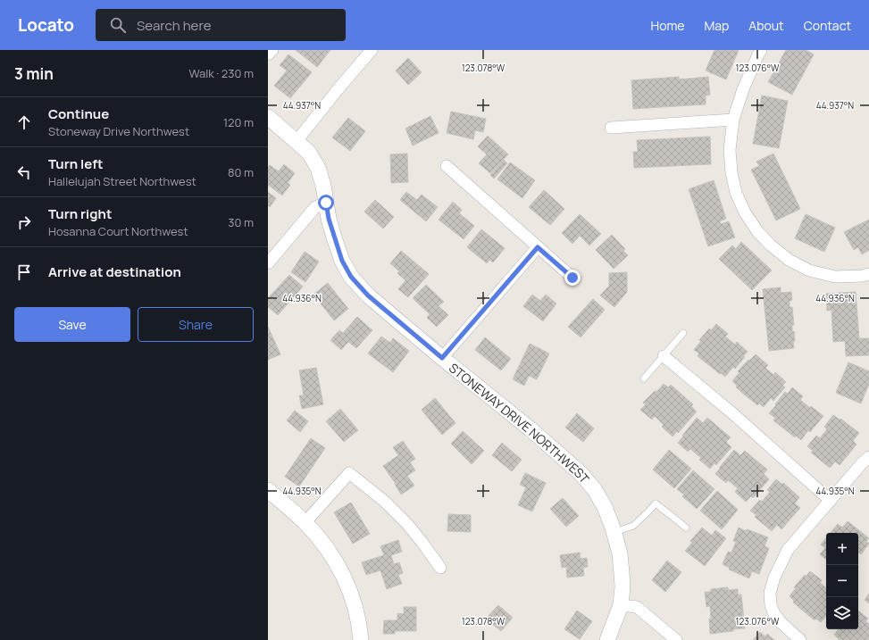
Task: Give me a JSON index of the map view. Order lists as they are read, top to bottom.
{
  "streets": {
    "street": ["STONEWAY DRIVE NORTHWEST"]
  },
  "page": {
    "header": "Locato",
    "search": "Search here",
    "nav": [
      "Home",
      "Map",
      "About",
      "Contact"
    ],
    "heading": ["3 min", "Walk · 230 m"],
    "list": [
      ["Continue", "Stoneway Drive Northwest", "120 m"],
      ["Turn left", "Hallelujah Street Northwest", "80 m"],
      ["Turn right", "Hosanna Court Northwest", "30 m"],
      "Arrive at destination"
    ],
    "buttons": ["Save", "Share"],
    "map_buttons": ["+", "−"]
  },
  "coordinates": [
    "123.078°W",
    "123.076°W",
    "44.937°N",
    "44.936°N",
    "44.935°N"
  ]
}
